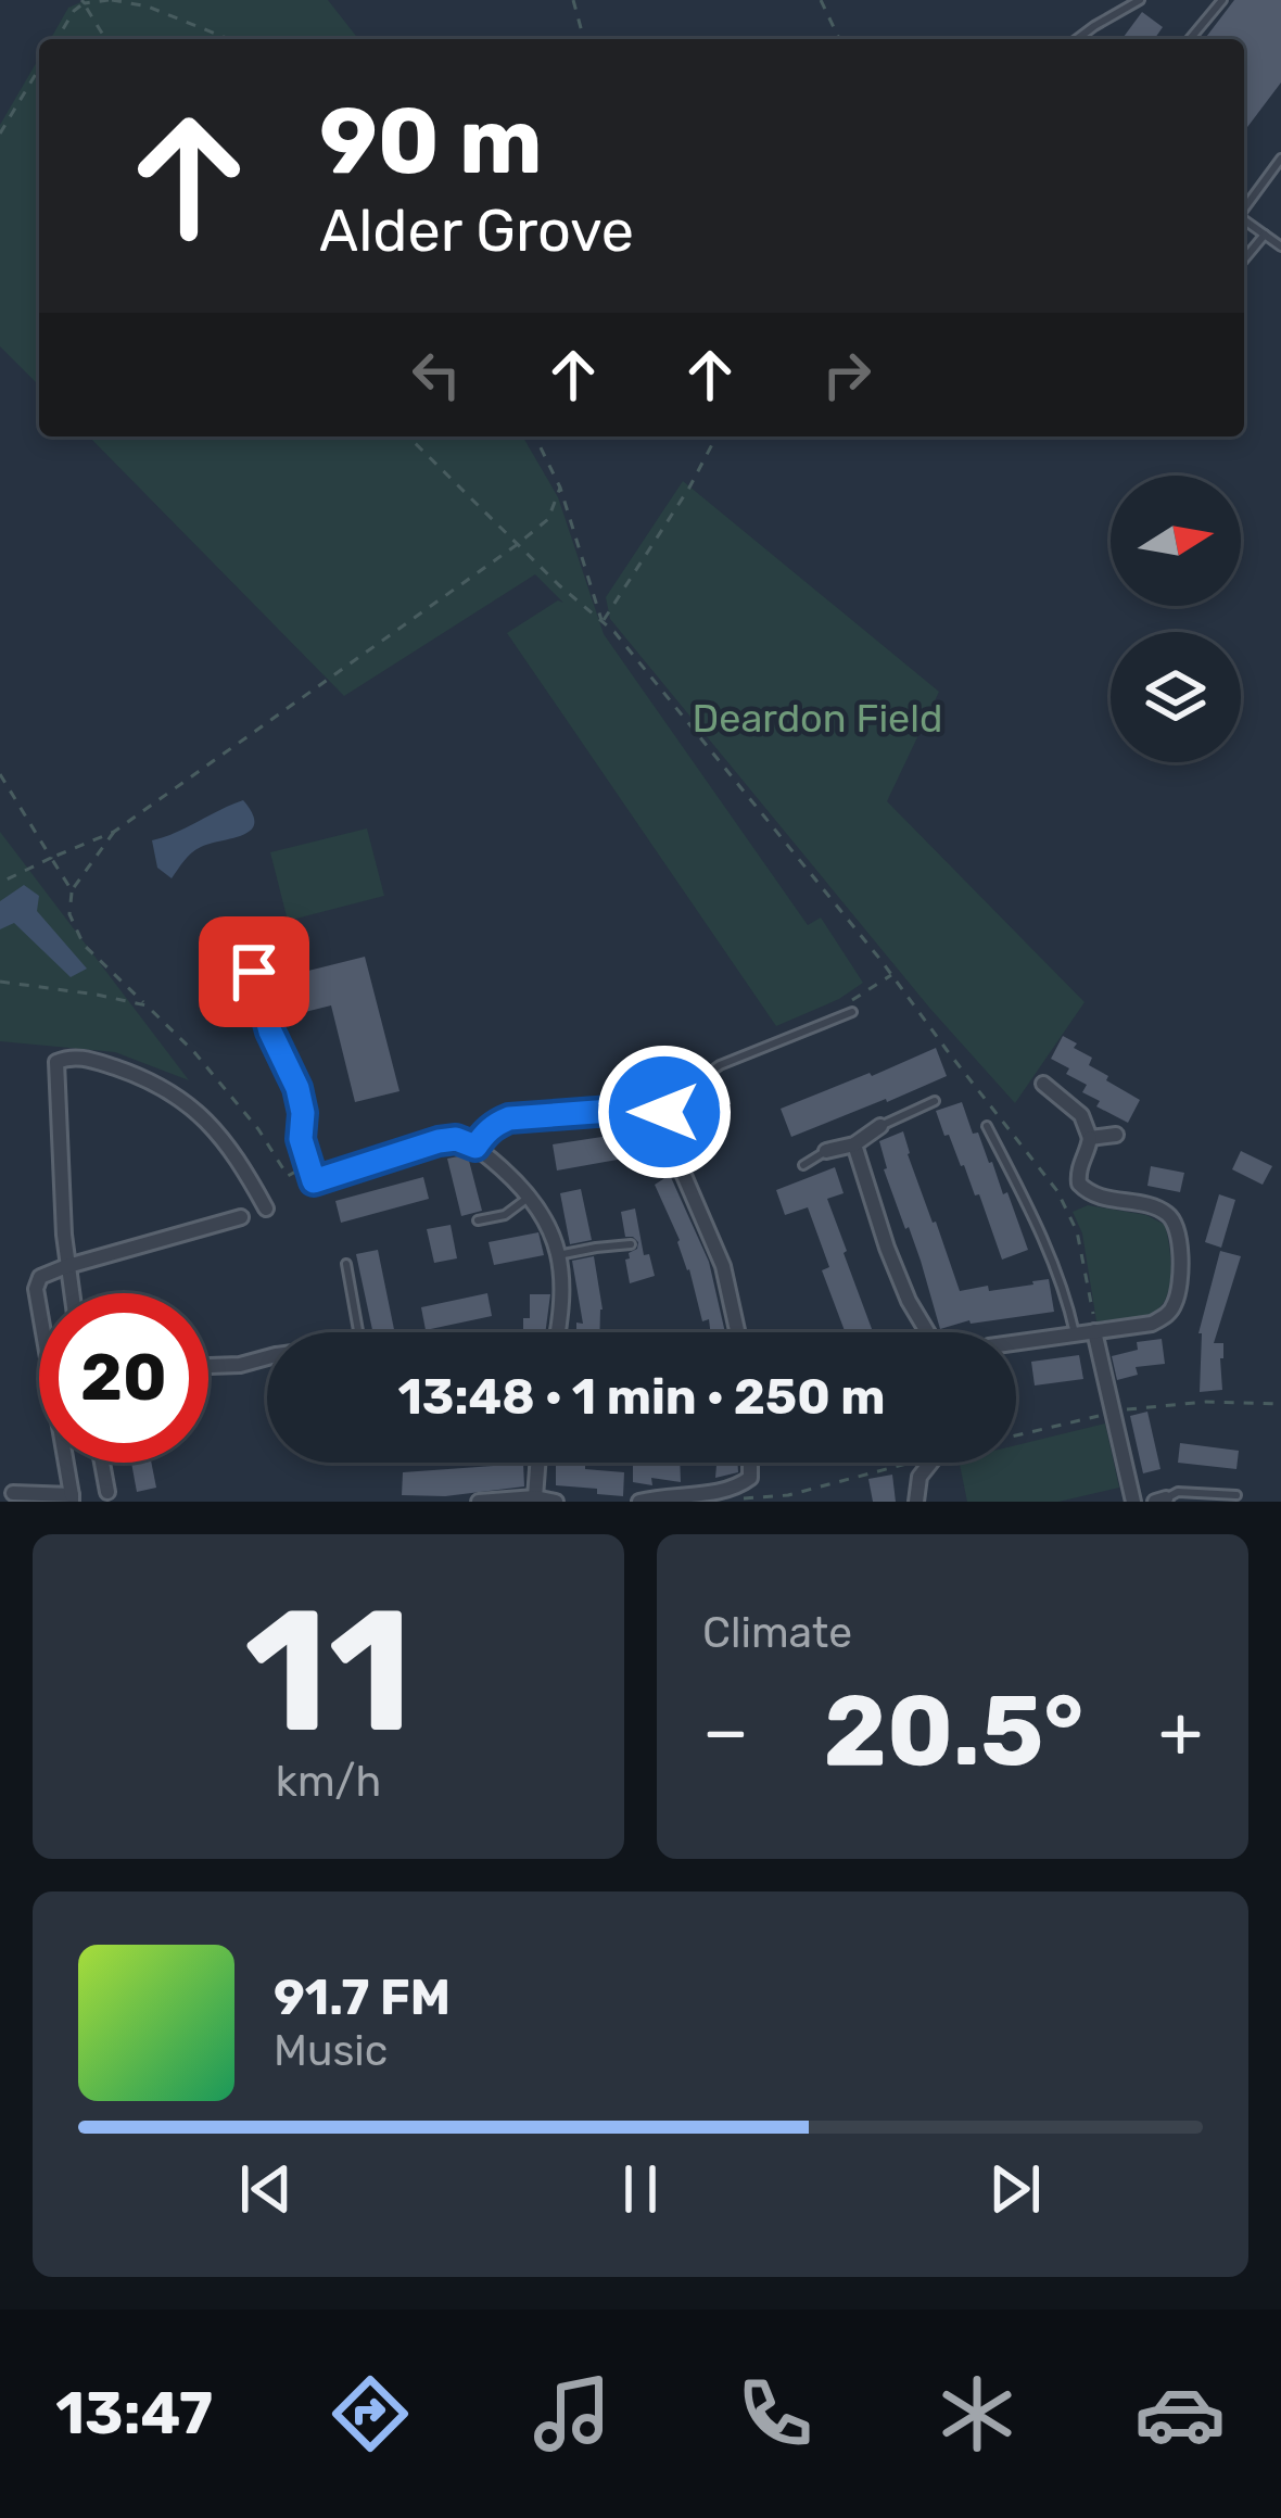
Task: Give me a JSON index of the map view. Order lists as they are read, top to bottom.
{
  "parks": ["Deardon Field"],
  "north": "right",
  "page": {
    "turn": ["90 m", "Alder Grove"],
    "limit": "20",
    "trip": "13:48 · 1 min · 250 m",
    "tile": [
      ["11", "km/h"],
      "Climate"
    ],
    "heat": ["−", "20.5°", "+"],
    "song": ["91.7 FM", "Music"],
    "tabs": "13:47"
  }
}
